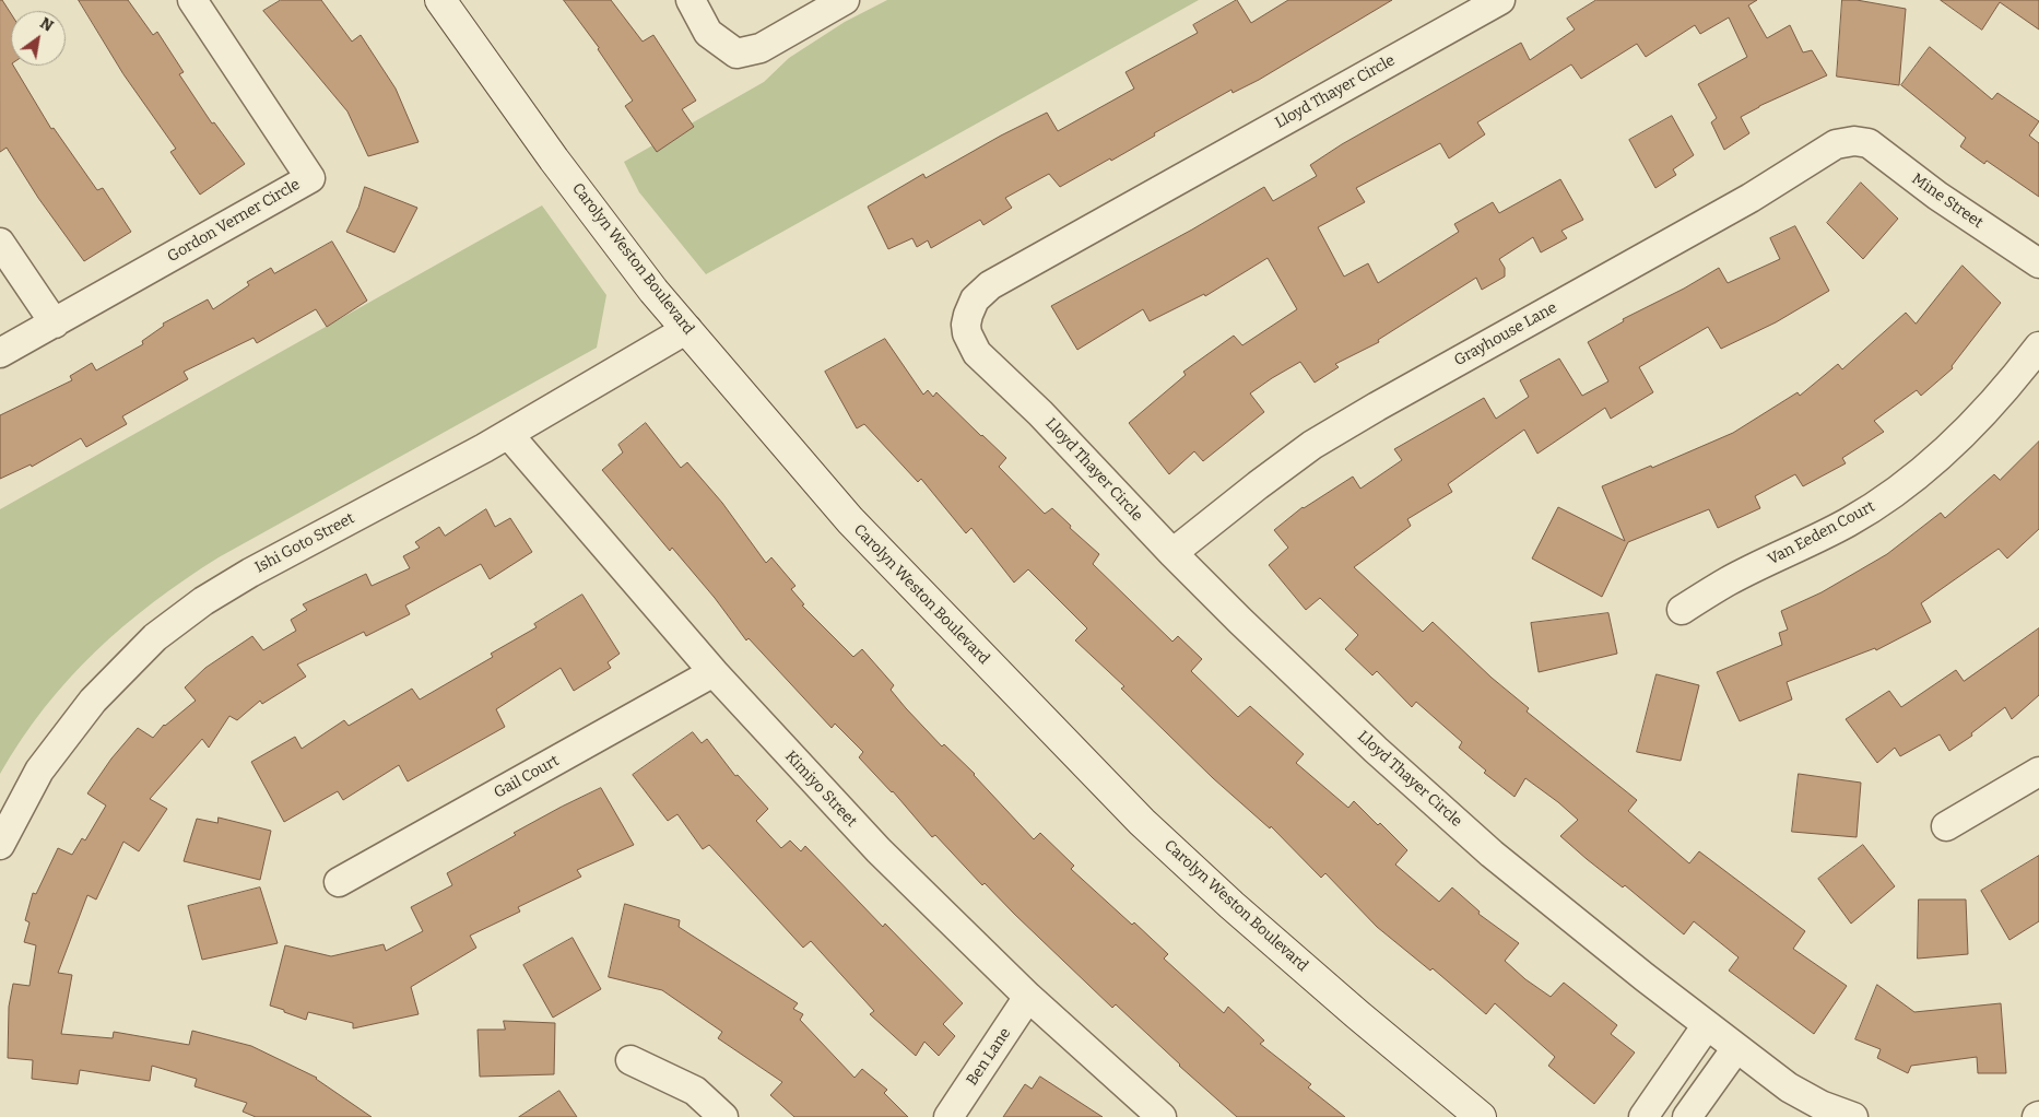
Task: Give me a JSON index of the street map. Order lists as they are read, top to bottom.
{
  "streets": {
    "street": [
      "Lloyd Thayer Circle",
      "Mine Street",
      "Gordon Verner Circle",
      "Carolyn Weston Boulevard",
      "Grayhouse Lane",
      "Van Eeden Court",
      "Ishi Goto Street",
      "Gail Court",
      "Kimiyo Street",
      "Ben Lane"
    ]
  },
  "crossings": [
    ["Lloyd Thayer Circle", "Grayhouse Lane"],
    ["Mine Street", "Grayhouse Lane"],
    ["Carolyn Weston Boulevard", "Ishi Goto Street"],
    ["Ishi Goto Street", "Kimiyo Street"],
    ["Gail Court", "Kimiyo Street"],
    ["Kimiyo Street", "Ben Lane"]
  ],
  "north": "top right"
}
